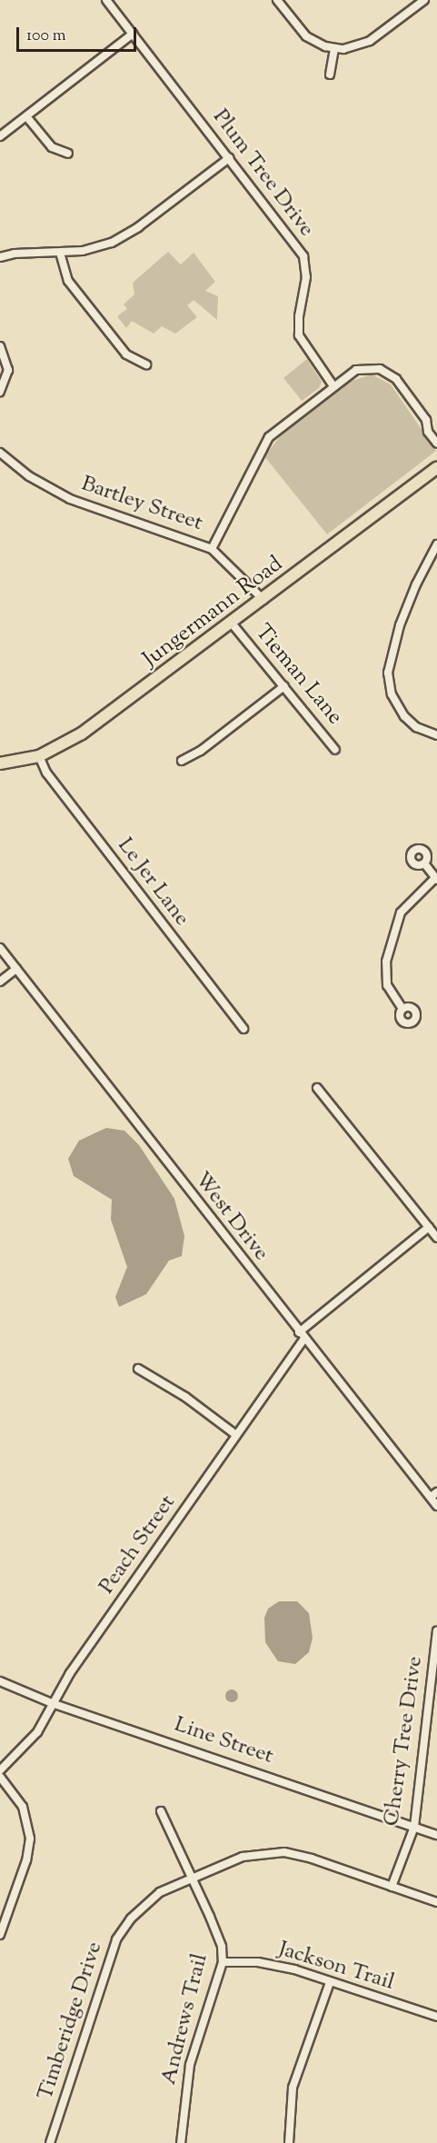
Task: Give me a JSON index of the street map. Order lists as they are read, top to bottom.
{
  "streets": {
    "main road": ["Jungermann Road"],
    "street": [
      "Plum Tree Drive",
      "Bartley Street",
      "Tieman Lane",
      "Le Jer Lane",
      "West Drive",
      "Peach Street",
      "Line Street",
      "Cherry Tree Drive",
      "Jackson Trail",
      "Andrews Trail",
      "Timberidge Drive"
    ]
  },
  "crossings": [
    ["Bartley Street", "Jungermann Road"],
    ["Jungermann Road", "Tieman Lane"],
    ["Jungermann Road", "Le Jer Lane"],
    ["West Drive", "Peach Street"],
    ["Peach Street", "Line Street"],
    ["Line Street", "Cherry Tree Drive"],
    ["Cherry Tree Drive", "Timberidge Drive"],
    ["Jackson Trail", "Andrews Trail"],
    ["Andrews Trail", "Timberidge Drive"]
  ],
  "scale_bar": "100 m"
}
